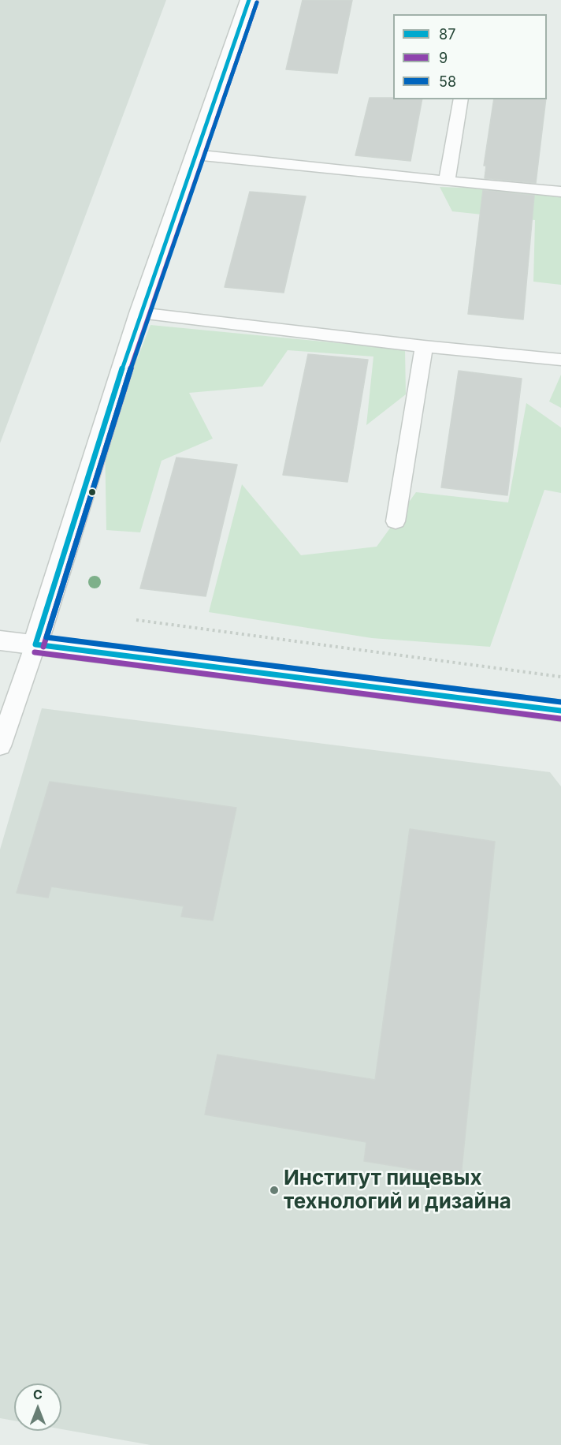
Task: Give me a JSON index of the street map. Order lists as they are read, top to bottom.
{
  "places": ["Институт пищевых технологий и дизайна"],
  "lines": ["transit line 87", "transit line 9", "transit line 58"],
  "legend": ["87", "9", "58"],
  "north": "top"
}
